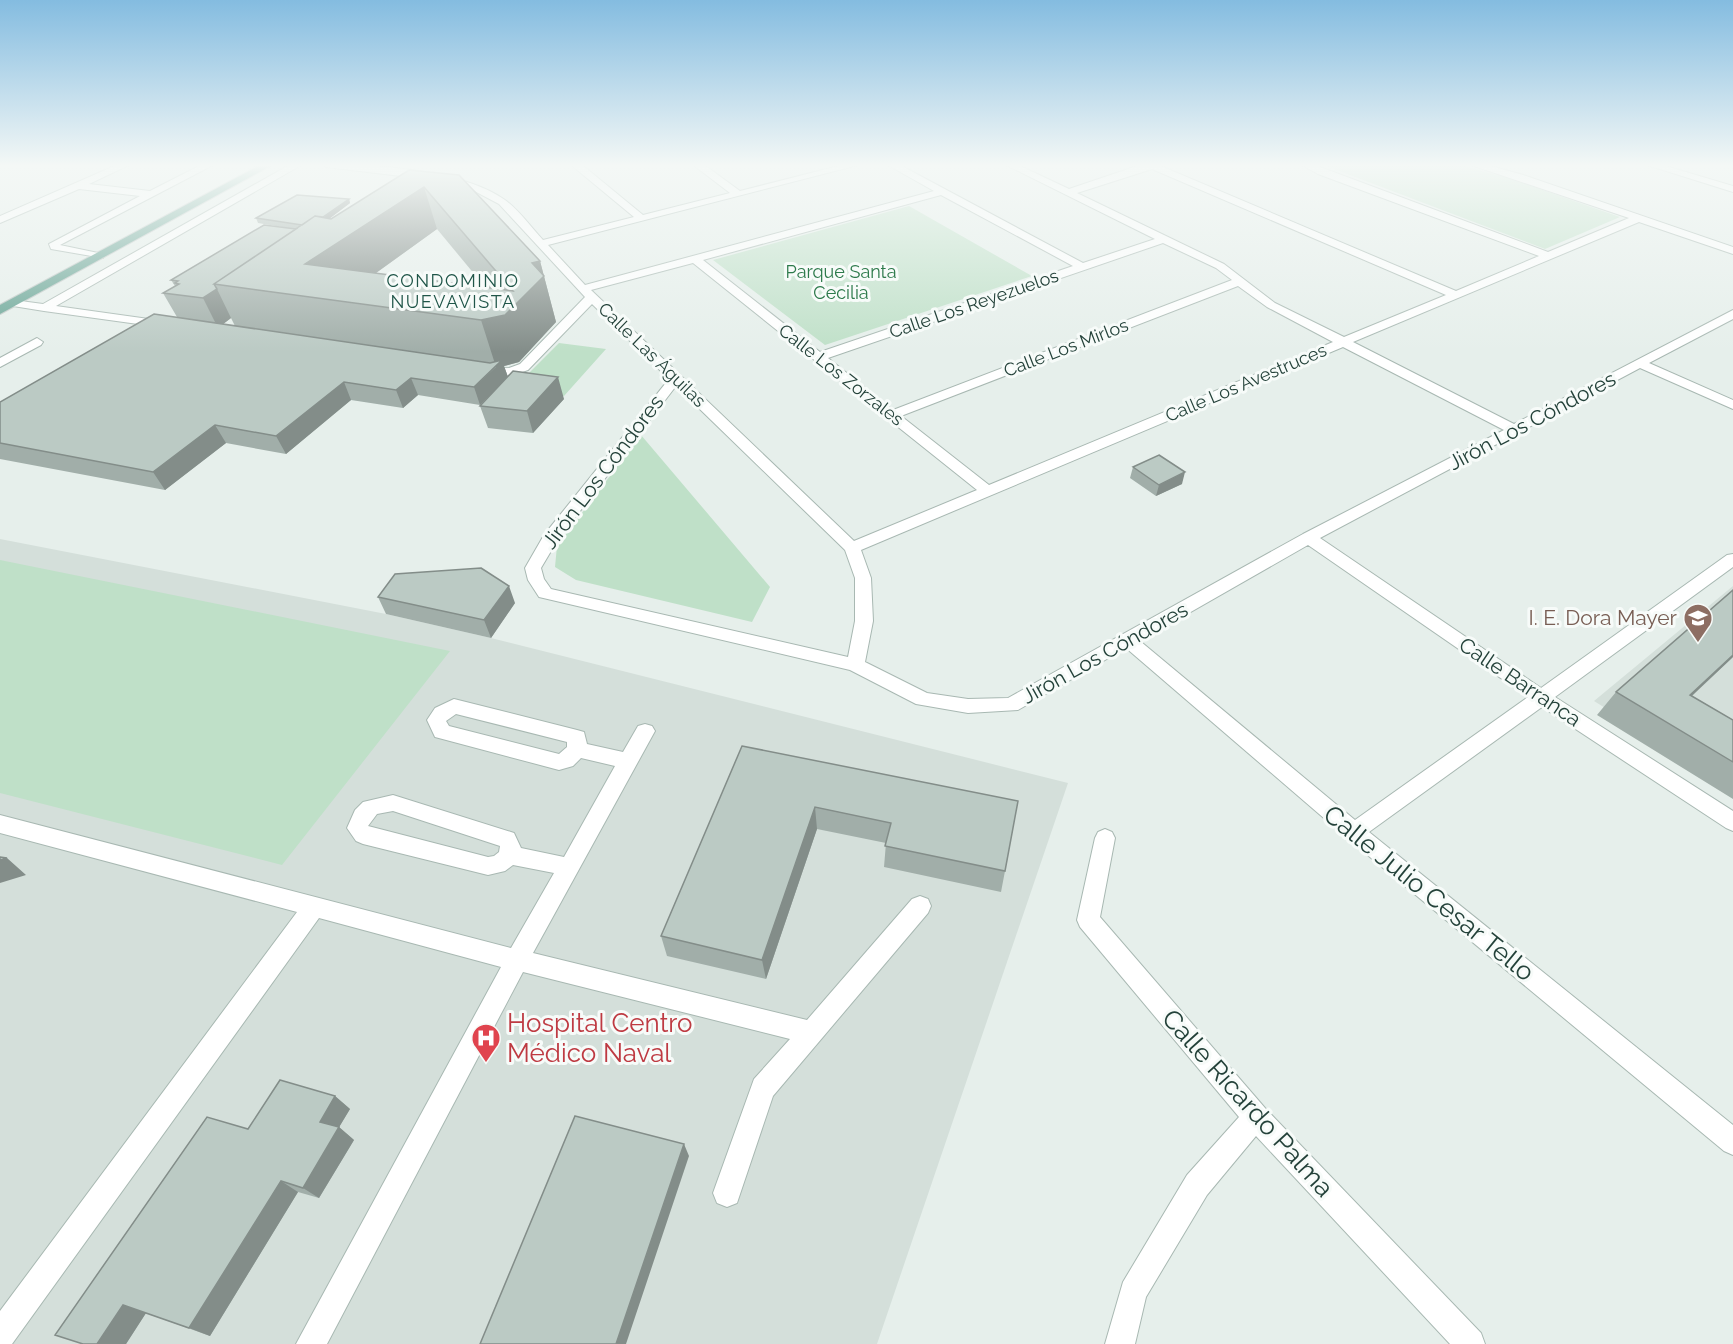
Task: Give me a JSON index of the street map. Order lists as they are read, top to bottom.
{
  "streets": {
    "street": [
      "Calle Los Reyezuelos",
      "Calle Los Mirlos",
      "Calle Las Águilas",
      "Calle Los Zorzales",
      "Calle Los Avestruces",
      "Jirón Los Cóndores",
      "Calle Barranca",
      "Calle Julio Cesar Tello",
      "Calle Ricardo Palma"
    ]
  },
  "crossings": [
    ["Calle Los Reyezuelos", "Calle Los Zorzales"],
    ["Calle Los Mirlos", "Calle Los Zorzales"],
    ["Calle Las Águilas", "Calle Los Avestruces"],
    ["Calle Las Águilas", "Jirón Los Cóndores"],
    ["Calle Los Zorzales", "Calle Los Avestruces"],
    ["Jirón Los Cóndores", "Calle Barranca"],
    ["Jirón Los Cóndores", "Calle Julio Cesar Tello"]
  ],
  "districts": ["CONDOMINIO NUEVAVISTA"],
  "parks": ["Parque Santa Cecilia"],
  "places": {
    "school or university": ["I. E. Dora Mayer"],
    "hospital": ["Hospital Centro Médico Naval"]
  }
}
